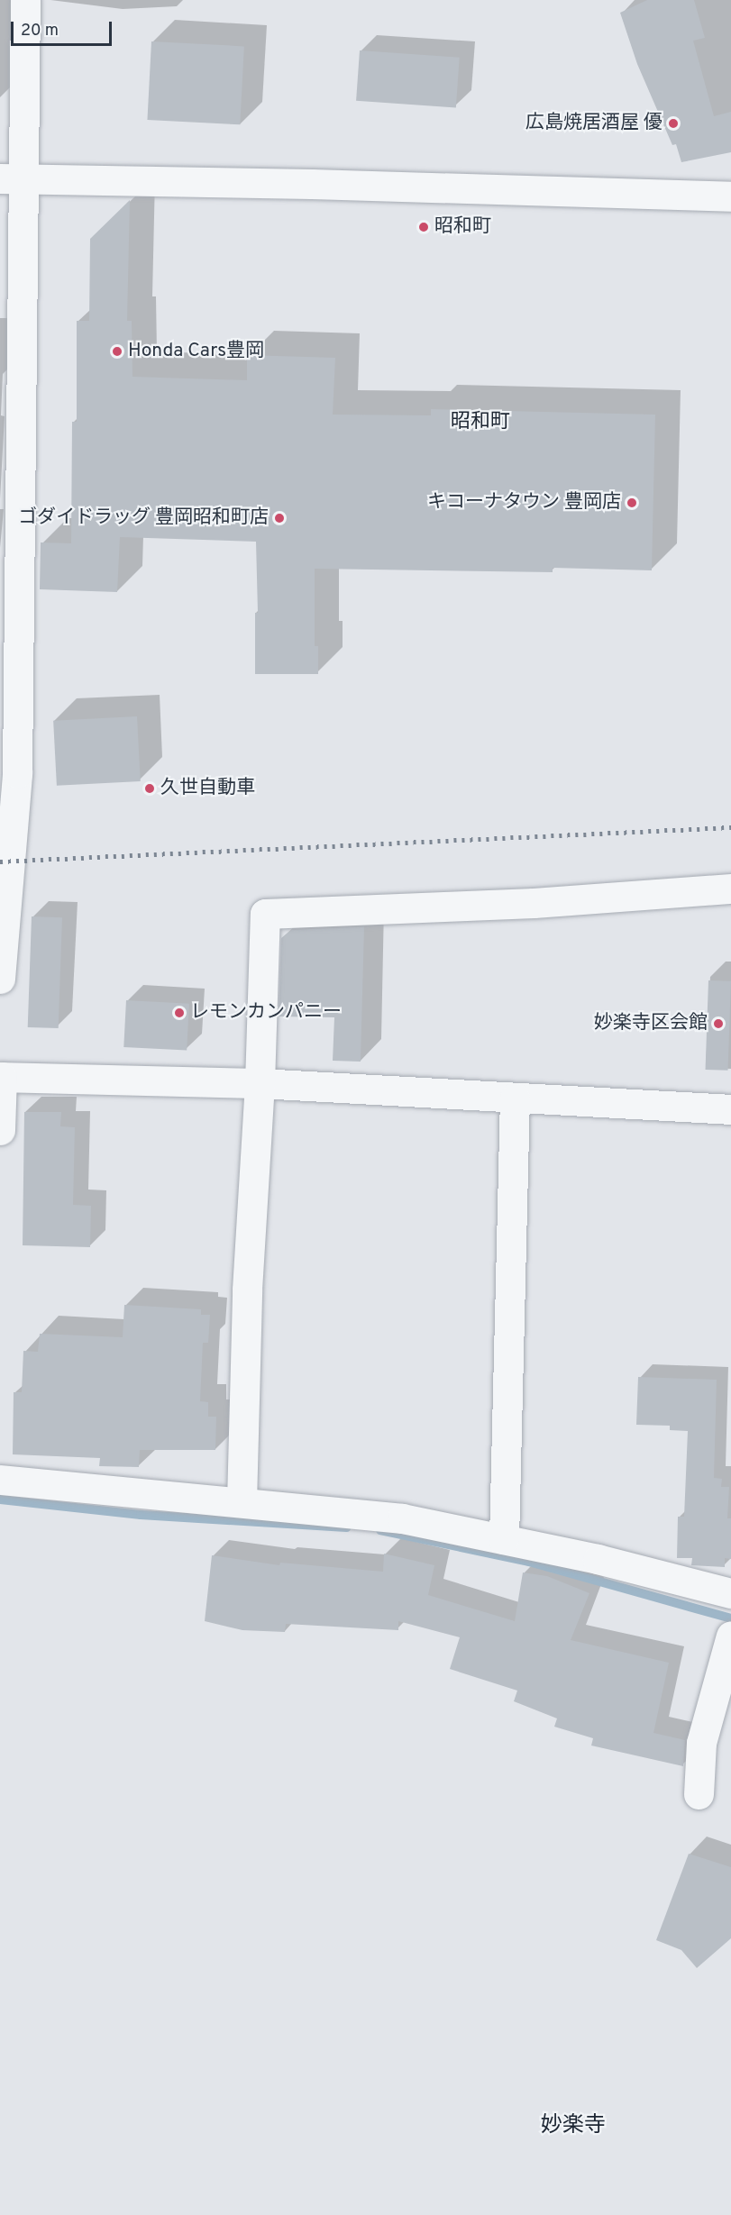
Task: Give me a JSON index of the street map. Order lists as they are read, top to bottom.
{
  "districts": ["昭和町", "妙楽寺"],
  "places": [
    "広島焼居酒屋 優",
    "昭和町",
    "Honda Cars豊岡",
    "キコーナタウン 豊岡店",
    "ゴダイドラッグ 豊岡昭和町店",
    "久世自動車",
    "レモンカンパニー",
    "妙楽寺区会館"
  ],
  "scale_bar": "20 m"
}
